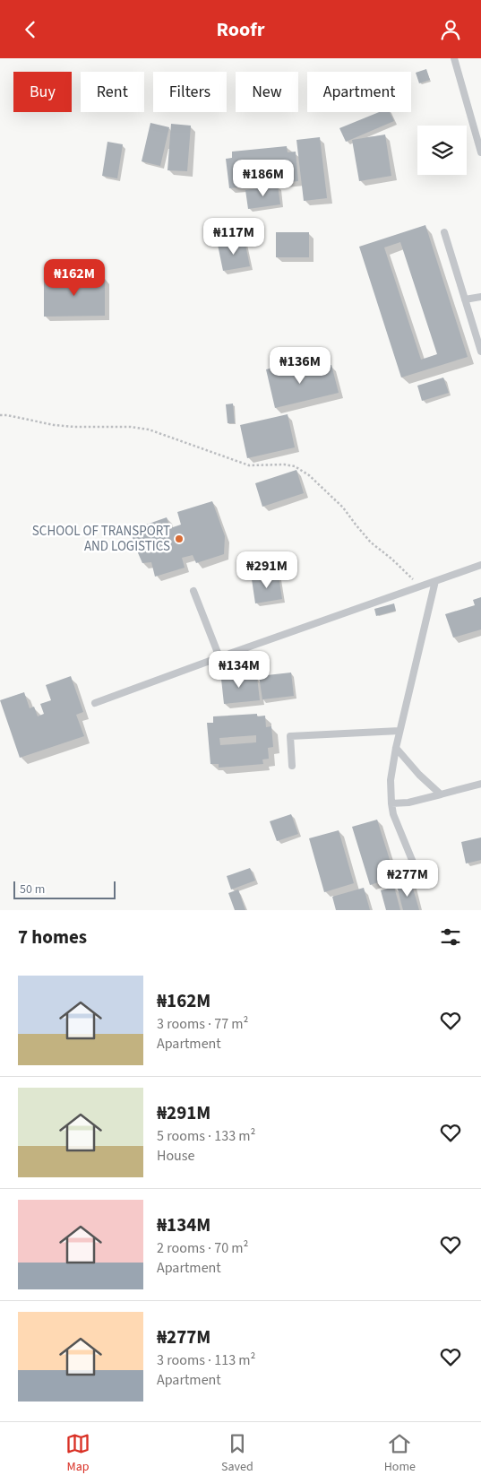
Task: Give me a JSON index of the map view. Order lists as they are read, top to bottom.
{
  "places": ["SCHOOL OF TRANSPORT AND LOGISTICS"],
  "scale_bar": "50 m",
  "page": {
    "header": "Roofr",
    "chip": [
      "Buy",
      "Rent",
      "Filters",
      "New",
      "Apartment"
    ],
    "price": [
      "₦186M",
      "₦117M",
      "₦162M",
      "₦136M",
      "₦291M",
      "₦134M",
      "₦277M"
    ],
    "scale": "50 m",
    "heading": "7 homes",
    "list": [
      {
        "name": "₦162M",
        "note": "3 rooms · 77 m² · Apartment"
      },
      {
        "name": "₦291M",
        "note": "5 rooms · 133 m² · House"
      },
      {
        "name": "₦134M",
        "note": "2 rooms · 70 m² · Apartment"
      },
      {
        "name": "₦277M",
        "note": "3 rooms · 113 m² · Apartment"
      }
    ],
    "tabs": ["Map", "Saved", "Home"]
  }
}
